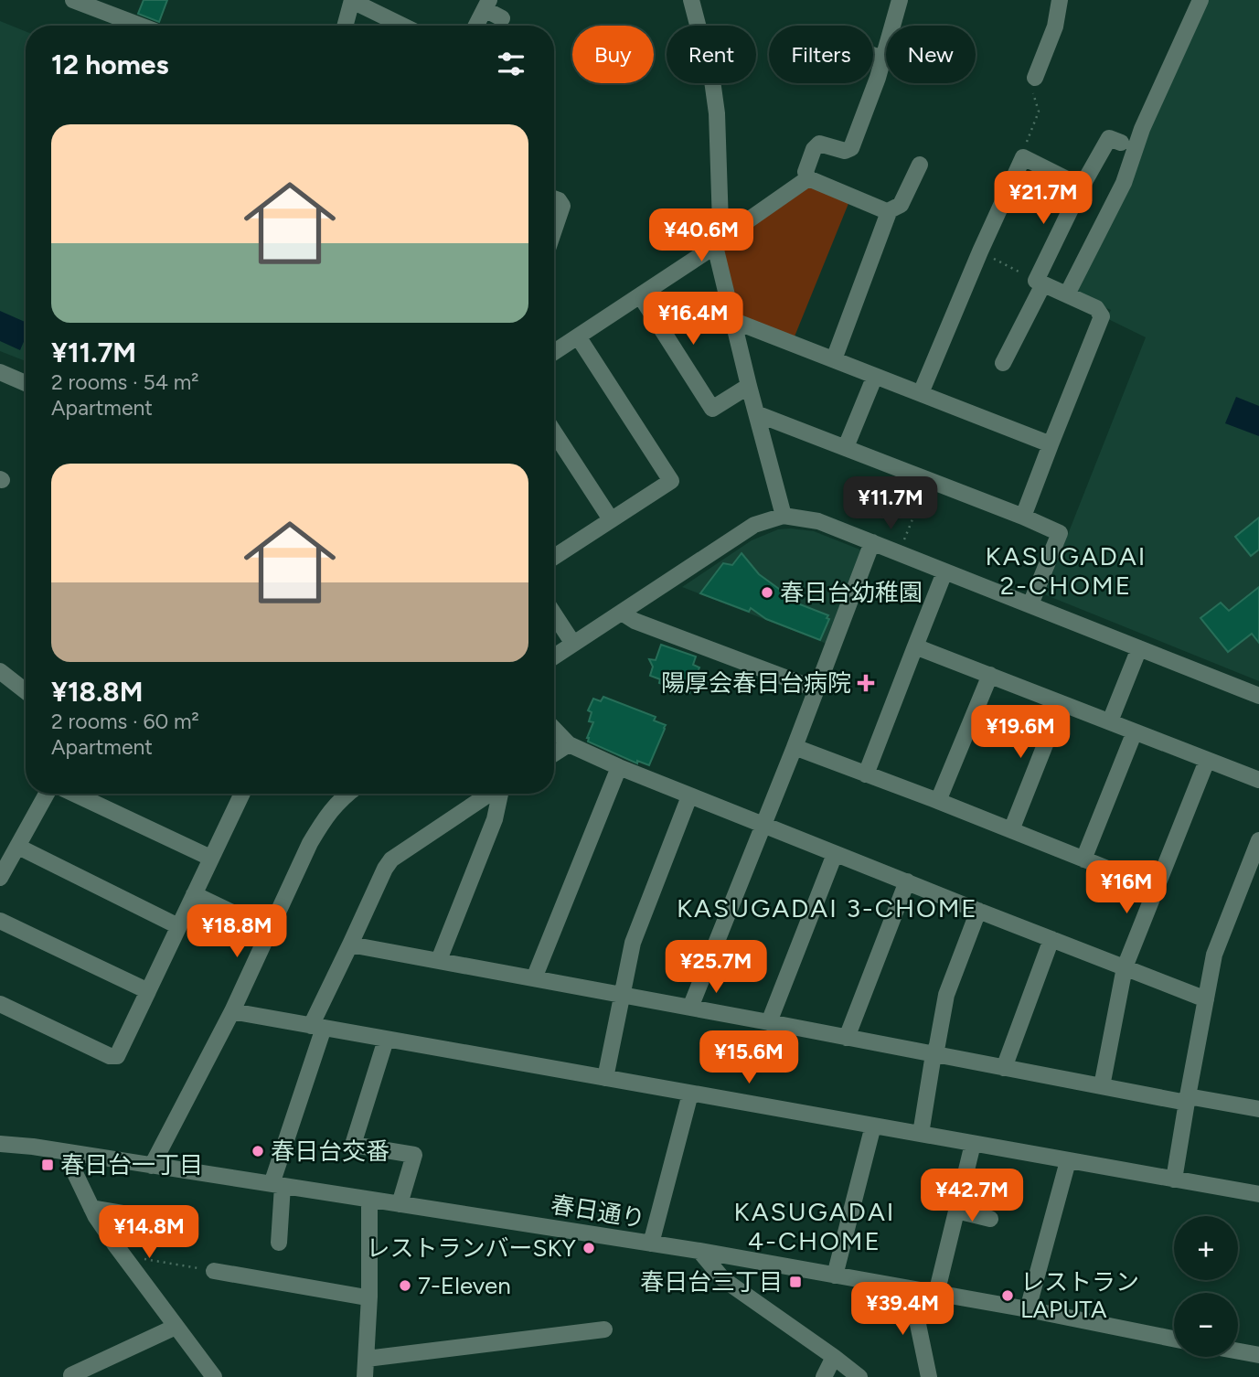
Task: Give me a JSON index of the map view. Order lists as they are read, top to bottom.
{
  "streets": {
    "street": ["春日通り"]
  },
  "districts": ["KASUGADAI 2-CHOME", "KASUGADAI 3-CHOME", "KASUGADAI 4-CHOME"],
  "places": {
    "other": [
      "春日台幼稚園",
      "春日台交番",
      "レストランバーSKY",
      "7-Eleven",
      "レストラン LAPUTA"
    ],
    "health": ["陽厚会春日台病院"],
    "transit": ["春日台一丁目", "春日台三丁目"]
  },
  "page": {
    "chip": [
      "Buy",
      "Rent",
      "Filters",
      "New"
    ],
    "heading": "12 homes",
    "list": [
      {
        "name": "¥11.7M",
        "note": "2 rooms · 54 m² · Apartment"
      },
      {
        "name": "¥18.8M",
        "note": "2 rooms · 60 m² · Apartment"
      }
    ],
    "price": [
      "¥21.7M",
      "¥40.6M",
      "¥16.4M",
      "¥11.7M",
      "¥19.6M",
      "¥16M",
      "¥18.8M",
      "¥25.7M",
      "¥15.6M",
      "¥42.7M",
      "¥14.8M",
      "¥39.4M"
    ],
    "map_buttons": ["+", "−"]
  }
}
